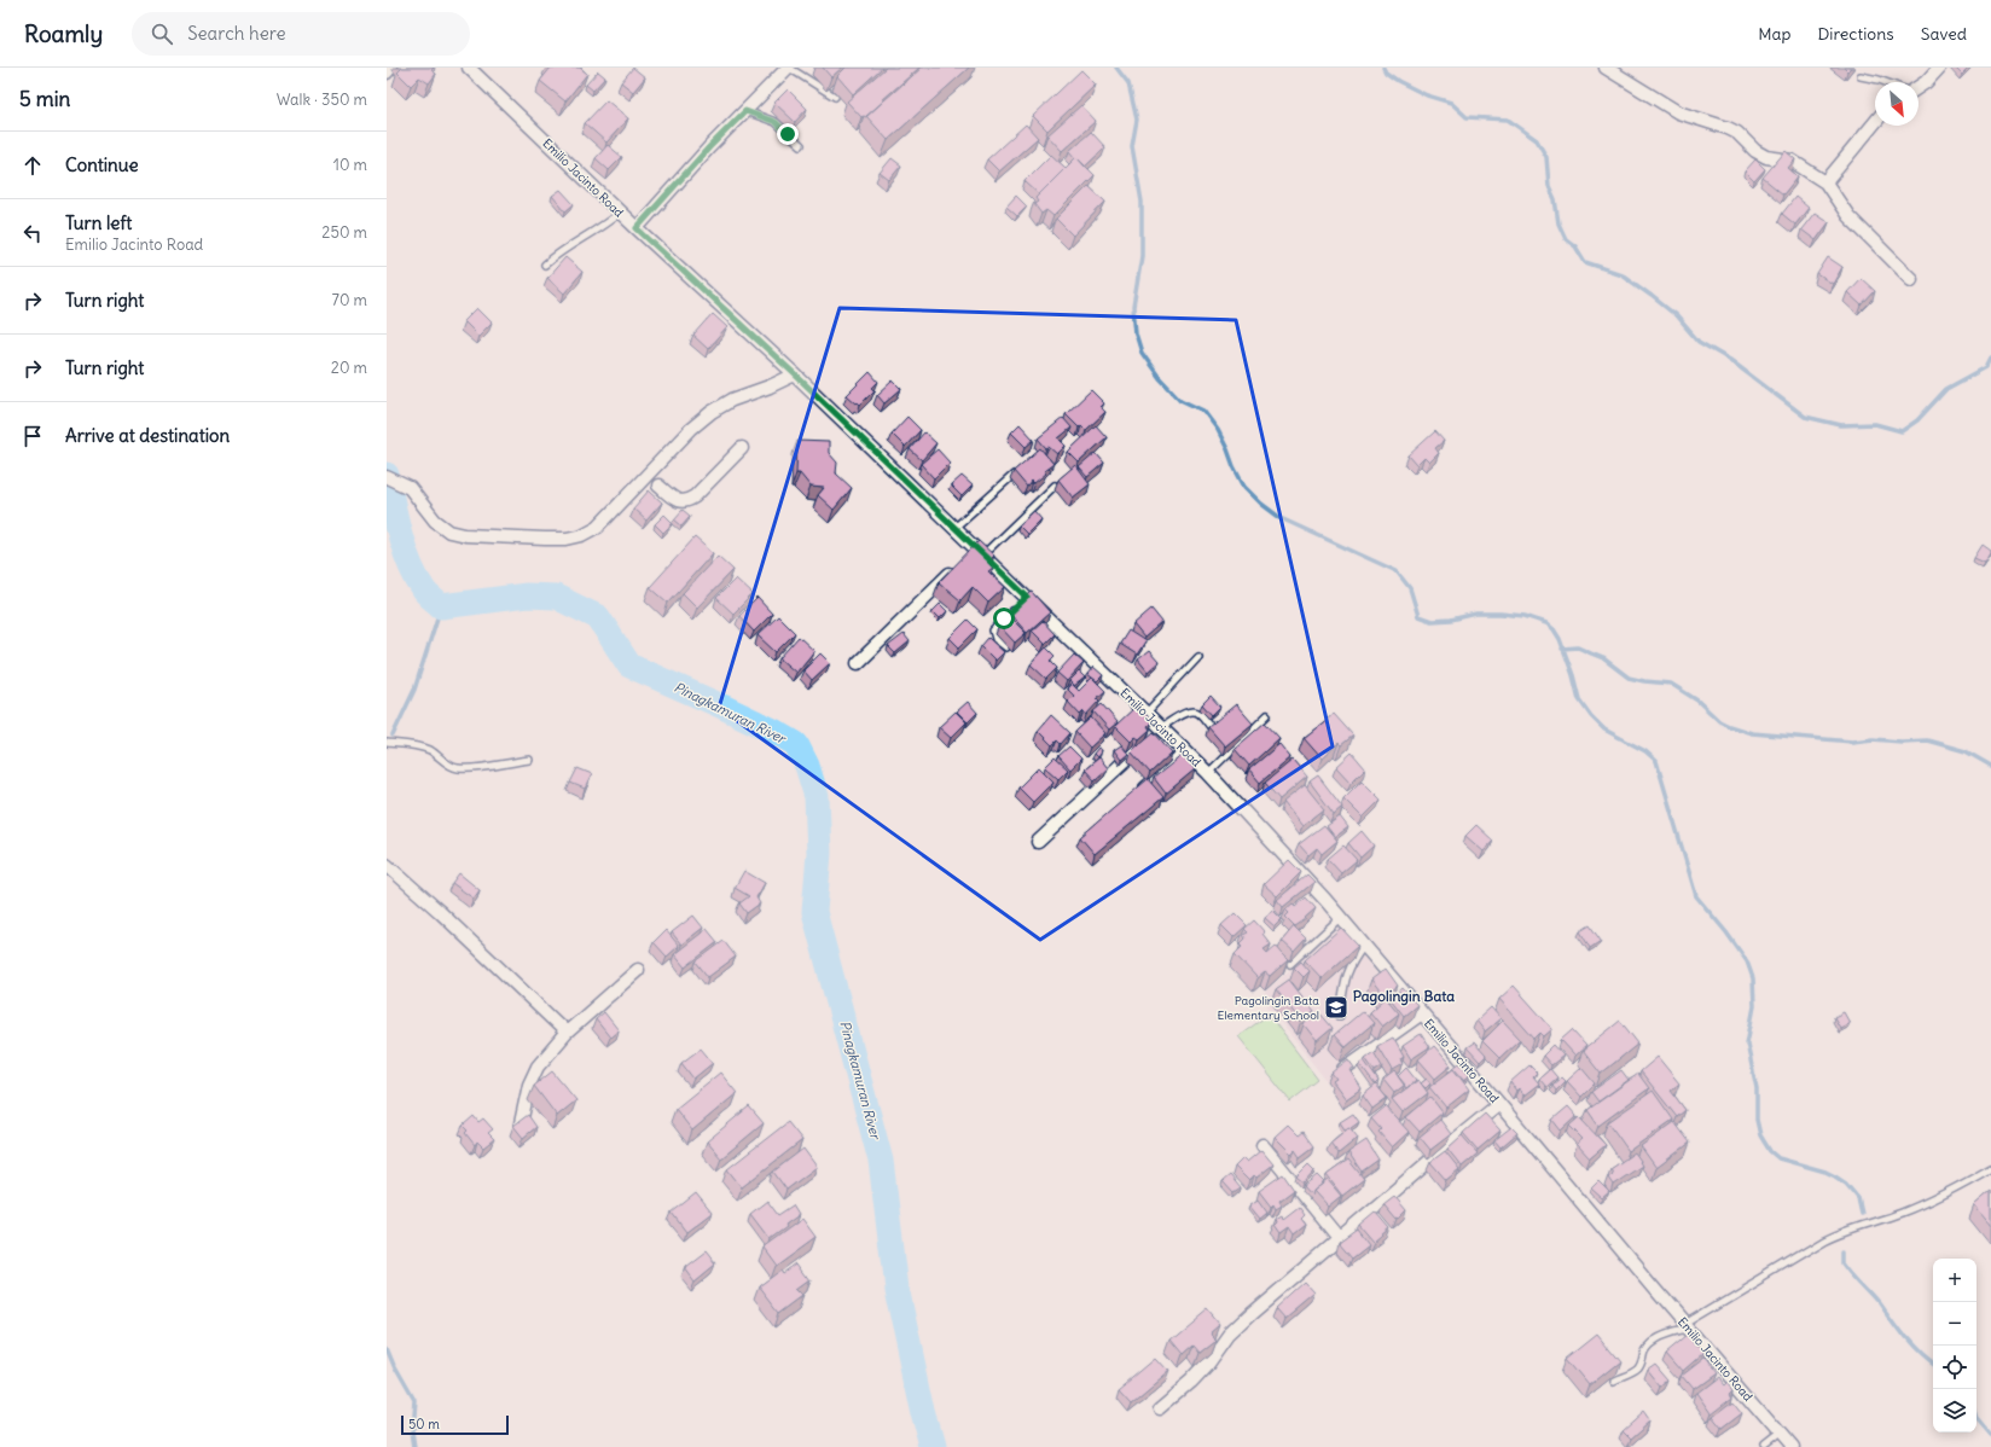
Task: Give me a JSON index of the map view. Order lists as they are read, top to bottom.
{
  "streets": {
    "street": ["Emilio Jacinto Road"]
  },
  "districts": ["Pagolingin Bata"],
  "water": ["Pinagkamuran River"],
  "places": {
    "school or university": ["Pagolingin Bata Elementary School"]
  },
  "scale_bar": "50 m",
  "north": "bottom right",
  "page": {
    "header": "Roamly",
    "search": "Search here",
    "nav": ["Map", "Directions", "Saved"],
    "heading": ["5 min", "Walk · 350 m"],
    "list": [
      ["Continue", "10 m"],
      ["Turn left", "Emilio Jacinto Road", "250 m"],
      ["Turn right", "70 m"],
      ["Turn right", "20 m"],
      "Arrive at destination"
    ],
    "map_buttons": ["+", "−"],
    "scale": "50 m"
  }
}
